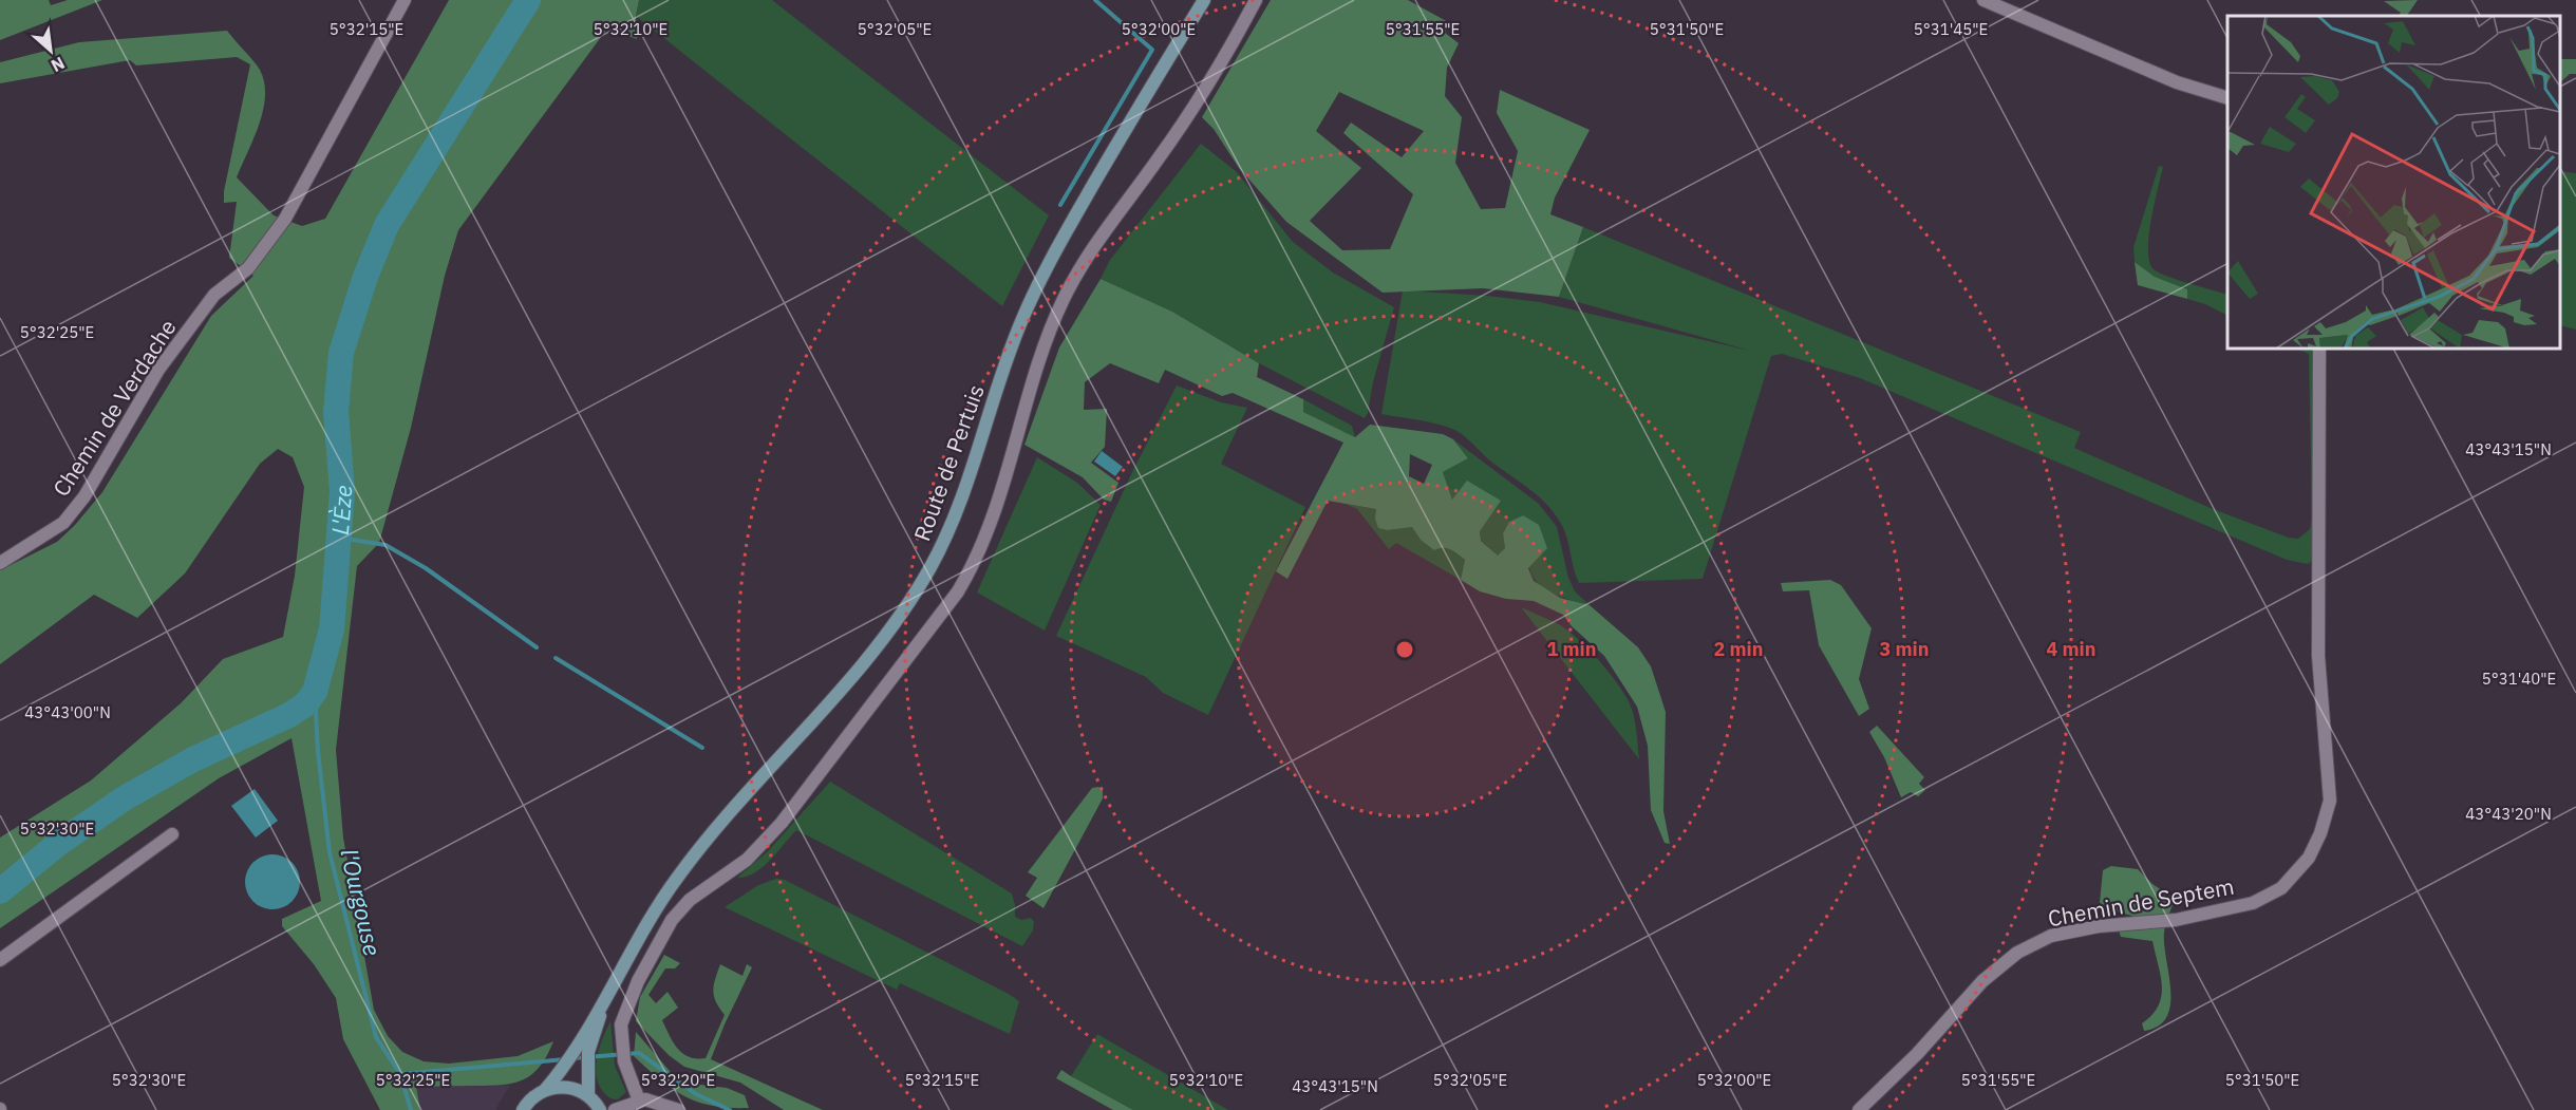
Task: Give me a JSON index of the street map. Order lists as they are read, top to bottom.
{
  "streets": {
    "main road": ["Route de Pertuis"],
    "street": ["Chemin de Verdache", "Chemin de Septem"]
  },
  "water": ["L'Èze", "l'Ourgouse"],
  "north": "bottom right",
  "coordinates": [
    "5°32'15\"E",
    "5°32'10\"E",
    "5°32'05\"E",
    "5°32'00\"E",
    "5°31'55\"E",
    "5°31'50\"E",
    "5°31'45\"E",
    "5°32'25\"E",
    "43°43'15\"N",
    "5°31'40\"E",
    "43°43'00\"N",
    "43°43'20\"N",
    "5°32'30\"E",
    "5°32'20\"E"
  ],
  "rings": [
    "1 min",
    "2 min",
    "3 min",
    "4 min"
  ]
}
